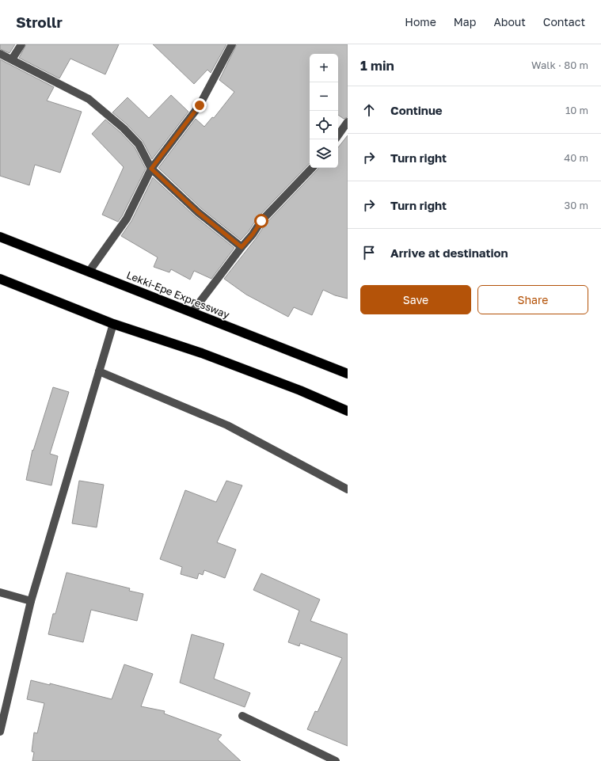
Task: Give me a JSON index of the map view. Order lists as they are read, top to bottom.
{
  "streets": {
    "highway": ["Lekki-Epe Expressway"]
  },
  "page": {
    "header": "Strollr",
    "nav": [
      "Home",
      "Map",
      "About",
      "Contact"
    ],
    "heading": ["1 min", "Walk · 80 m"],
    "map_buttons": ["+", "−"],
    "list": [
      ["Continue", "10 m"],
      ["Turn right", "40 m"],
      ["Turn right", "30 m"],
      "Arrive at destination"
    ],
    "buttons": ["Save", "Share"]
  }
}
